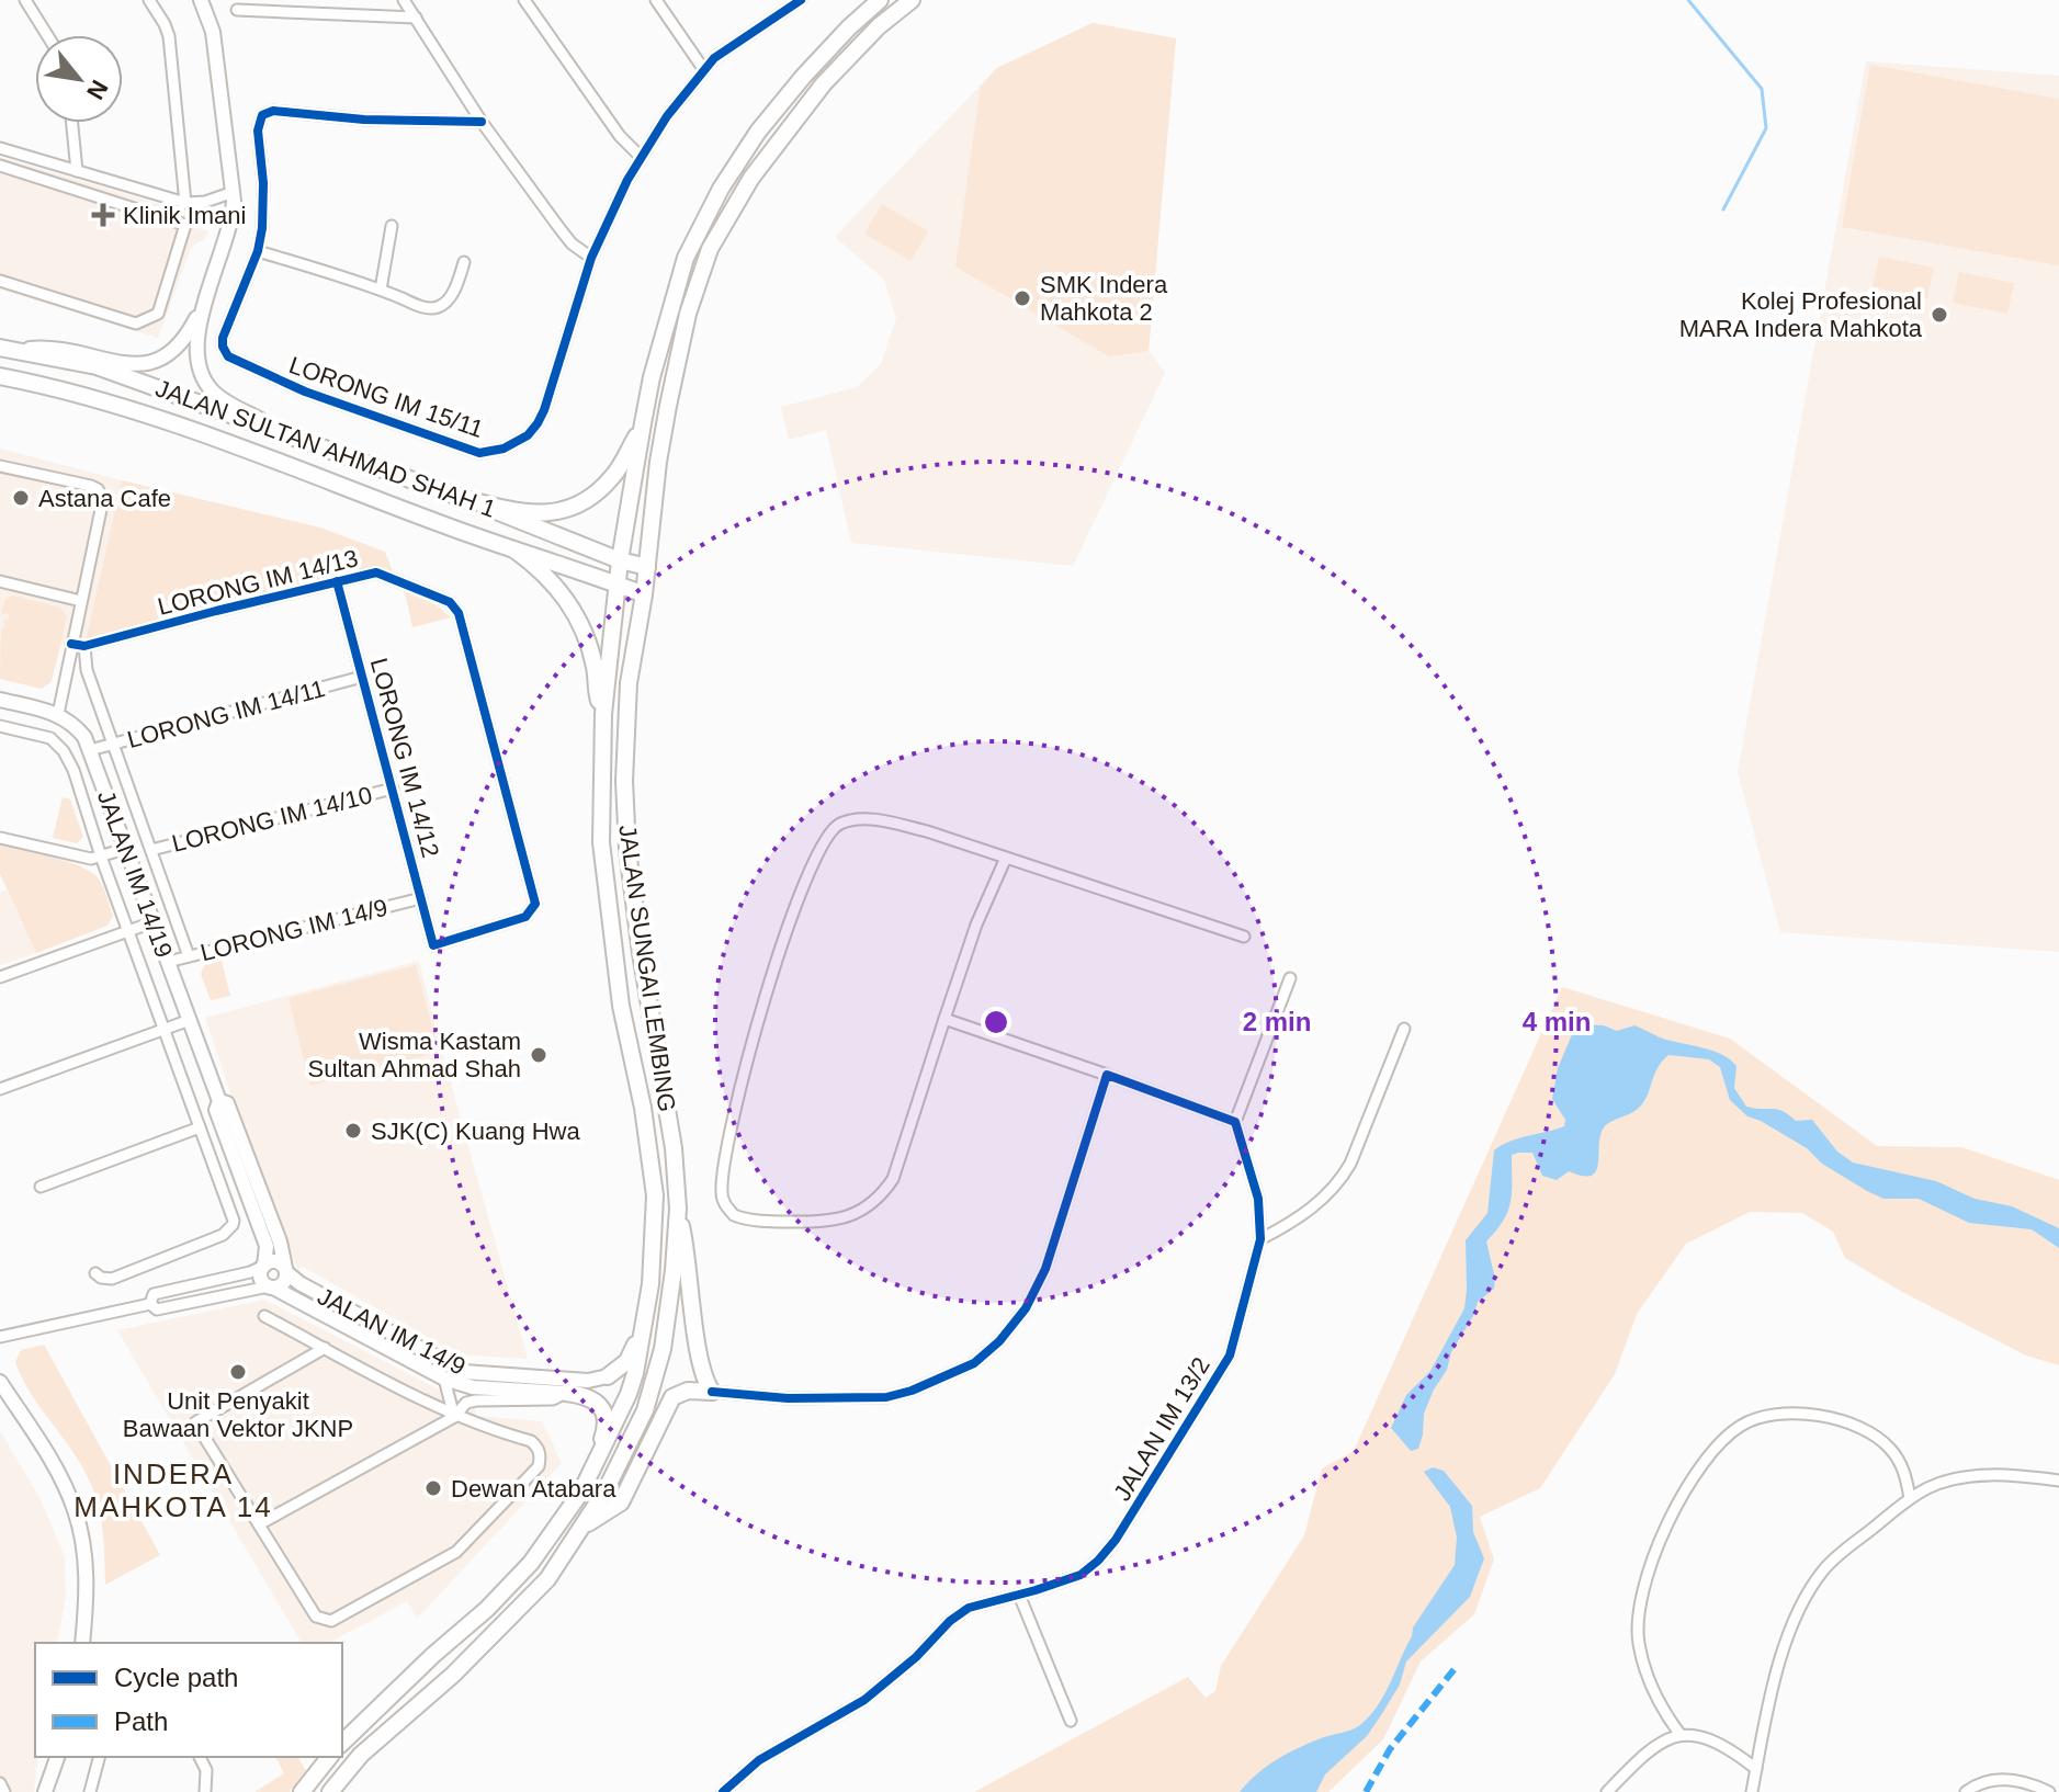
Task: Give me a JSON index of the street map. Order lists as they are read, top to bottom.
{
  "streets": {
    "main road": ["JALAN SULTAN AHMAD SHAH 1", "JALAN SUNGAI LEMBING"],
    "street": [
      "LORONG IM 15/11",
      "LORONG IM 14/13",
      "LORONG IM 14/11",
      "LORONG IM 14/12",
      "LORONG IM 14/10",
      "JALAN IM 14/19",
      "LORONG IM 14/9",
      "JALAN IM 14/9",
      "JALAN IM 13/2"
    ]
  },
  "crossings": [
    ["JALAN SULTAN AHMAD SHAH 1", "JALAN SUNGAI LEMBING"],
    ["LORONG IM 14/13", "LORONG IM 14/12"],
    ["LORONG IM 14/11", "LORONG IM 14/12"],
    ["LORONG IM 14/11", "JALAN IM 14/19"],
    ["LORONG IM 14/12", "LORONG IM 14/10"],
    ["LORONG IM 14/12", "LORONG IM 14/9"],
    ["JALAN IM 14/19", "LORONG IM 14/9"]
  ],
  "districts": ["INDERA MAHKOTA 14"],
  "places": {
    "health": ["Klinik Imani"],
    "other": [
      "SMK Indera Mahkota 2",
      "Kolej Profesional MARA Indera Mahkota",
      "Astana Cafe",
      "Wisma Kastam Sultan Ahmad Shah",
      "SJK(C) Kuang Hwa",
      "Unit Penyakit Bawaan Vektor JKNP",
      "Dewan Atabara"
    ]
  },
  "legend": ["Cycle path", "Path"],
  "north": "bottom right",
  "rings": ["2 min", "4 min"]
}
